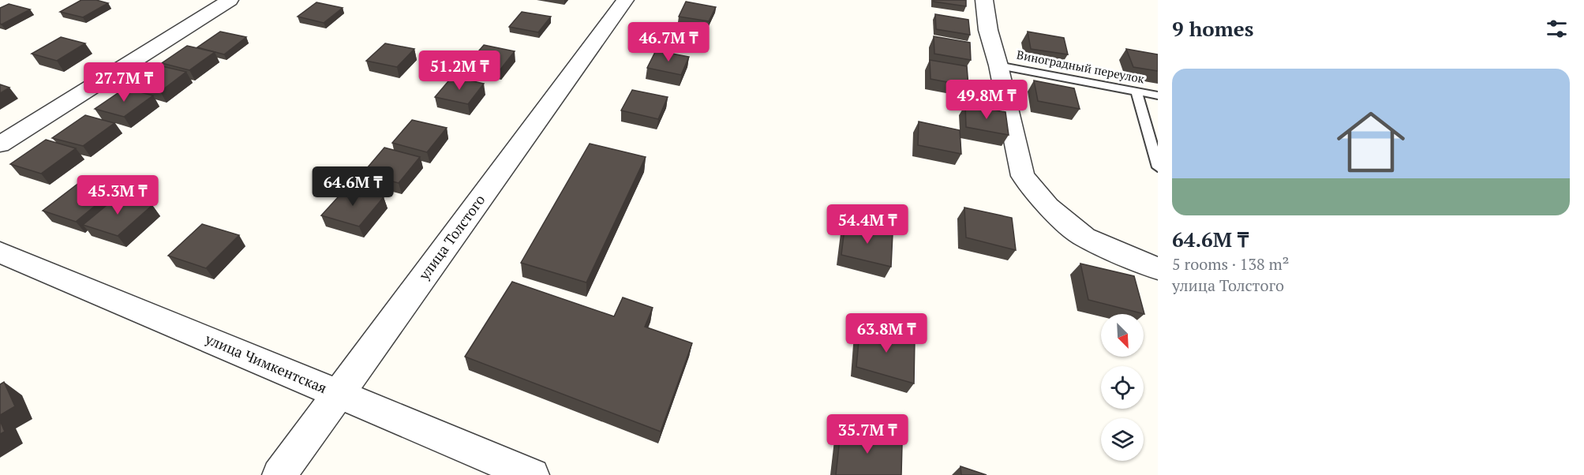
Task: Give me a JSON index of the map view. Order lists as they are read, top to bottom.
{
  "streets": {
    "street": ["улица Толстого", "улица Чимкентская"],
    "lane": ["Виноградный переулок"]
  },
  "crossings": [
    ["улица Толстого", "улица Чимкентская"]
  ],
  "north": "bottom right",
  "page": {
    "heading": "9 homes",
    "price": [
      "46.7M ₸",
      "51.2M ₸",
      "27.7M ₸",
      "49.8M ₸",
      "64.6M ₸",
      "45.3M ₸",
      "54.4M ₸",
      "63.8M ₸",
      "35.7M ₸"
    ],
    "list": [
      {
        "name": "64.6M ₸",
        "note": "5 rooms · 138 m² · улица Толстого"
      }
    ]
  }
}
